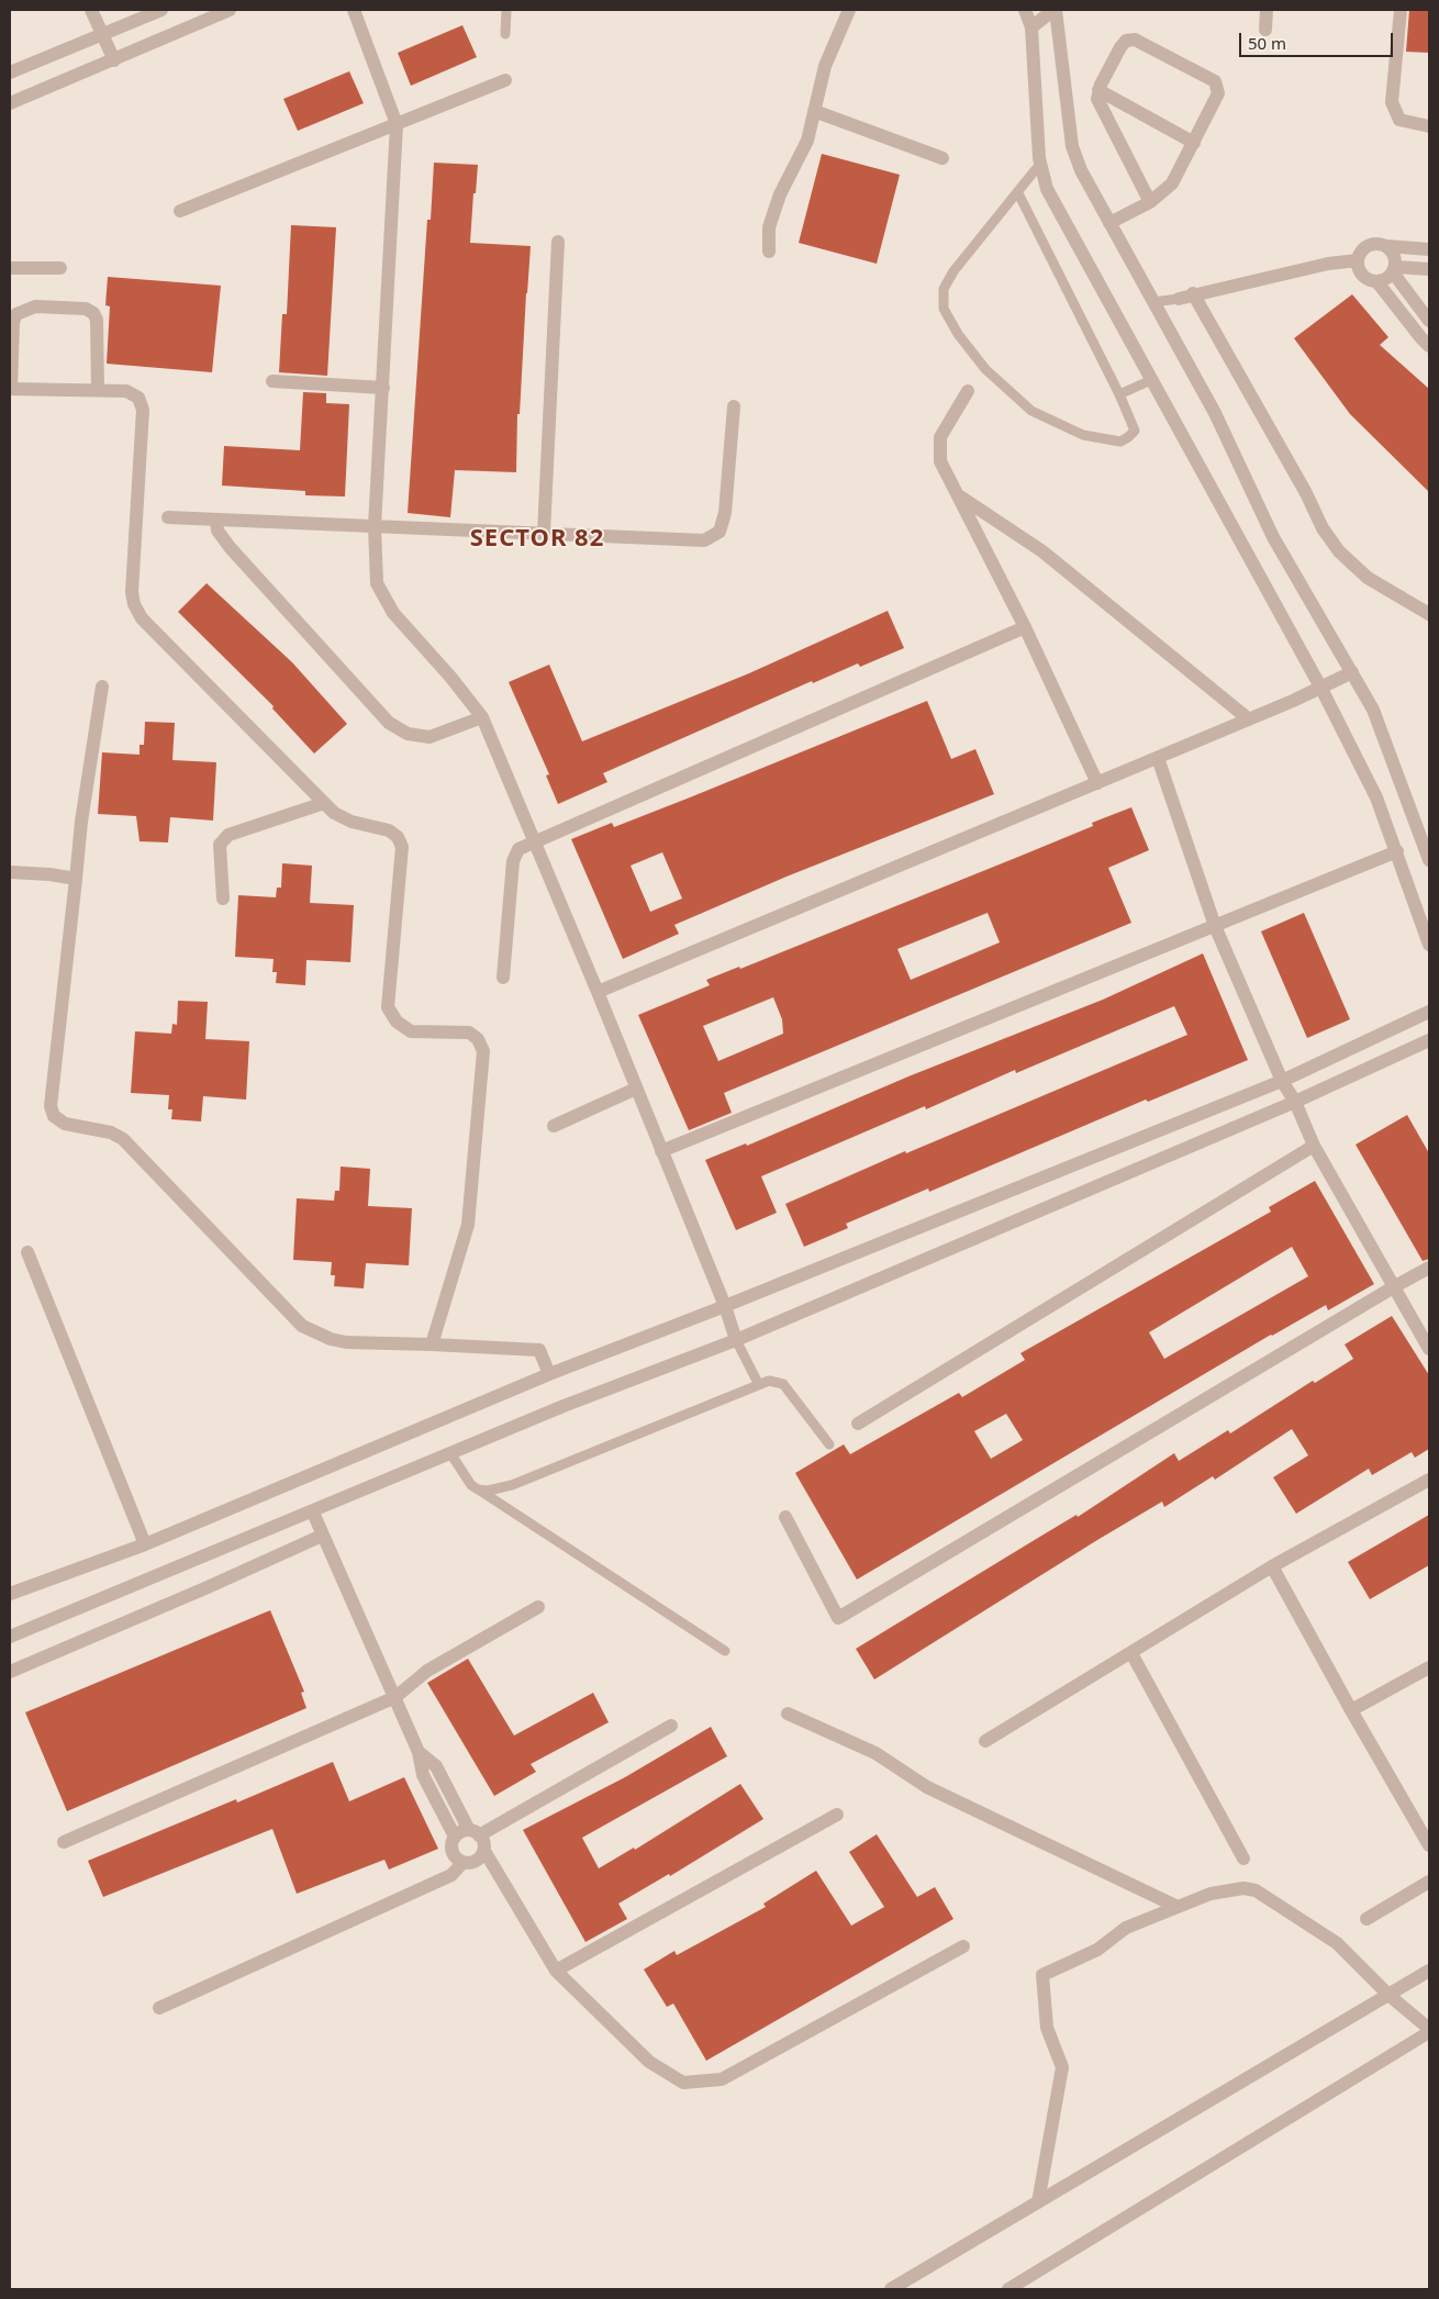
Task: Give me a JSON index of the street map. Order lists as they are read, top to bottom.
{
  "districts": ["SECTOR 82"],
  "scale_bar": "50 m"
}
